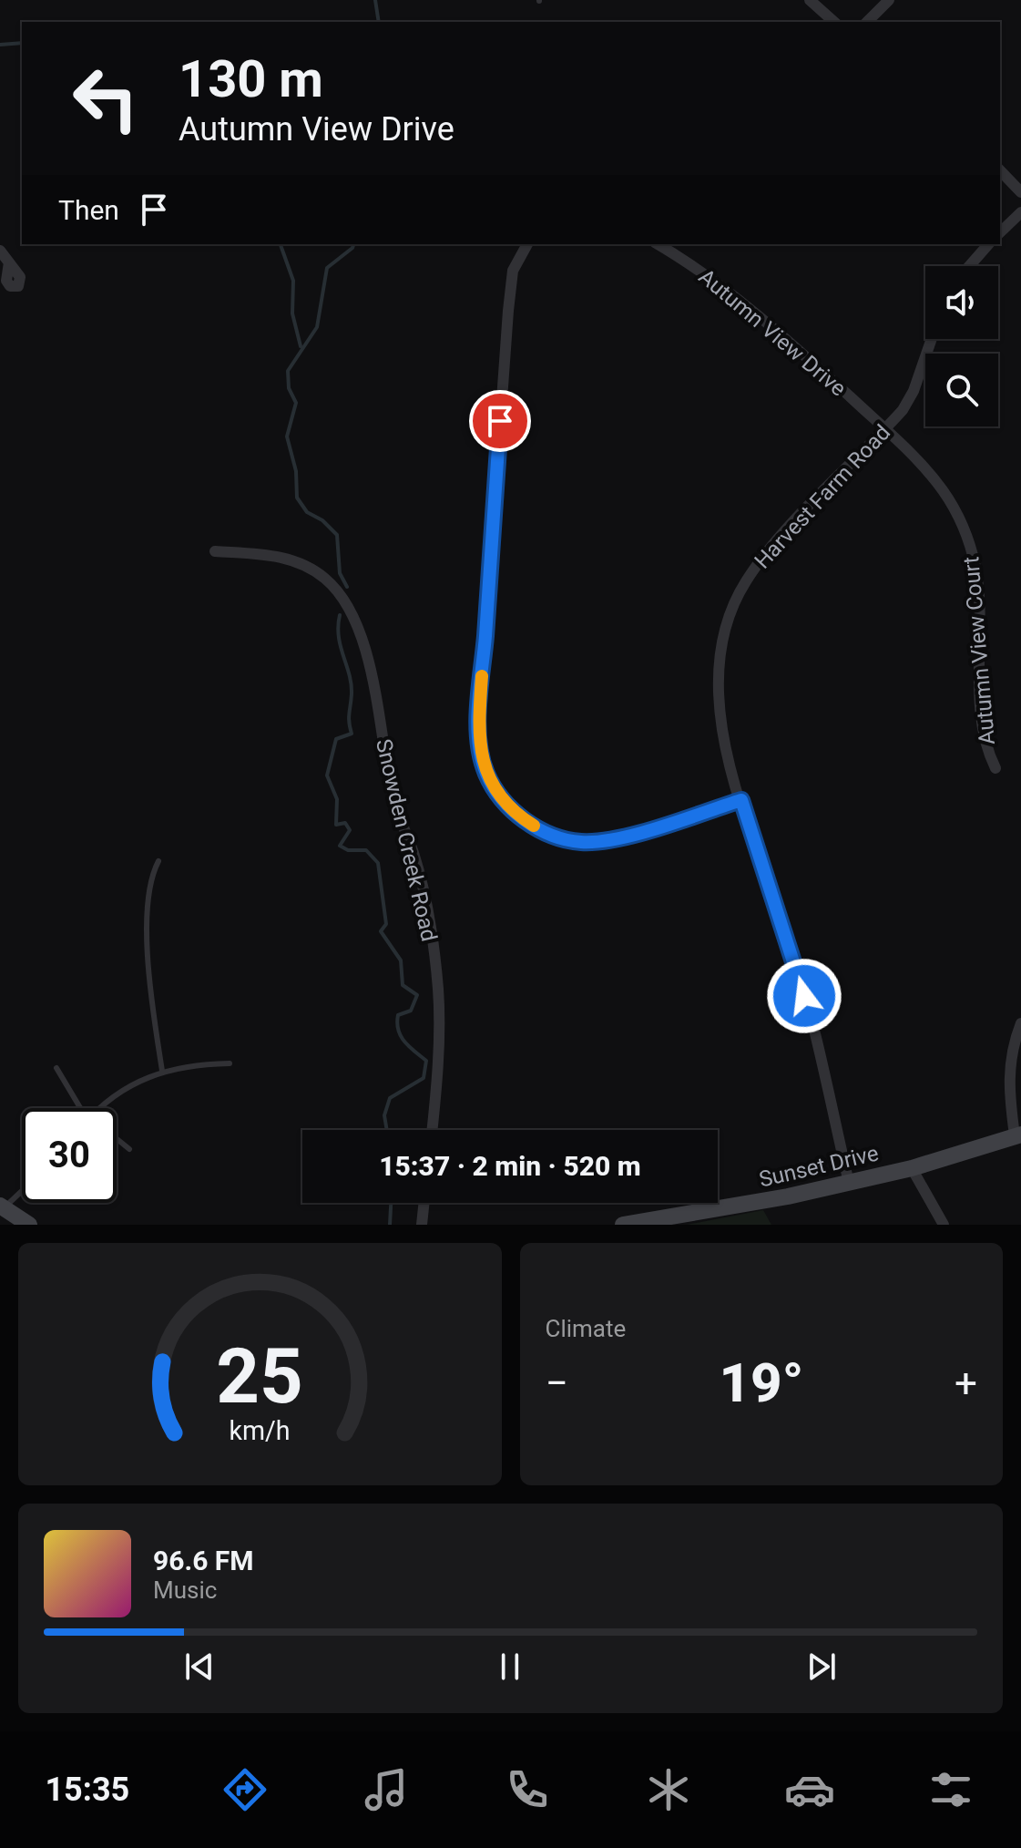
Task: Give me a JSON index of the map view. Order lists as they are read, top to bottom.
{
  "streets": {
    "street": [
      "Autumn View Drive",
      "Harvest Farm Road",
      "Autumn View Court",
      "Snowden Creek Road",
      "Sunset Drive"
    ]
  },
  "crossings": [
    ["Autumn View Drive", "Harvest Farm Road"],
    ["Autumn View Drive", "Autumn View Court"],
    ["Harvest Farm Road", "Autumn View Court"],
    ["Harvest Farm Road", "Sunset Drive"]
  ],
  "page": {
    "turn": ["130 m", "Autumn View Drive"],
    "then": "Then",
    "limit": "30",
    "trip": "15:37 · 2 min · 520 m",
    "tile": "Climate",
    "heat": ["−", "19°", "+"],
    "song": ["96.6 FM", "Music"],
    "tabs": "15:35",
    "gauge": ["25", "km/h"]
  }
}
